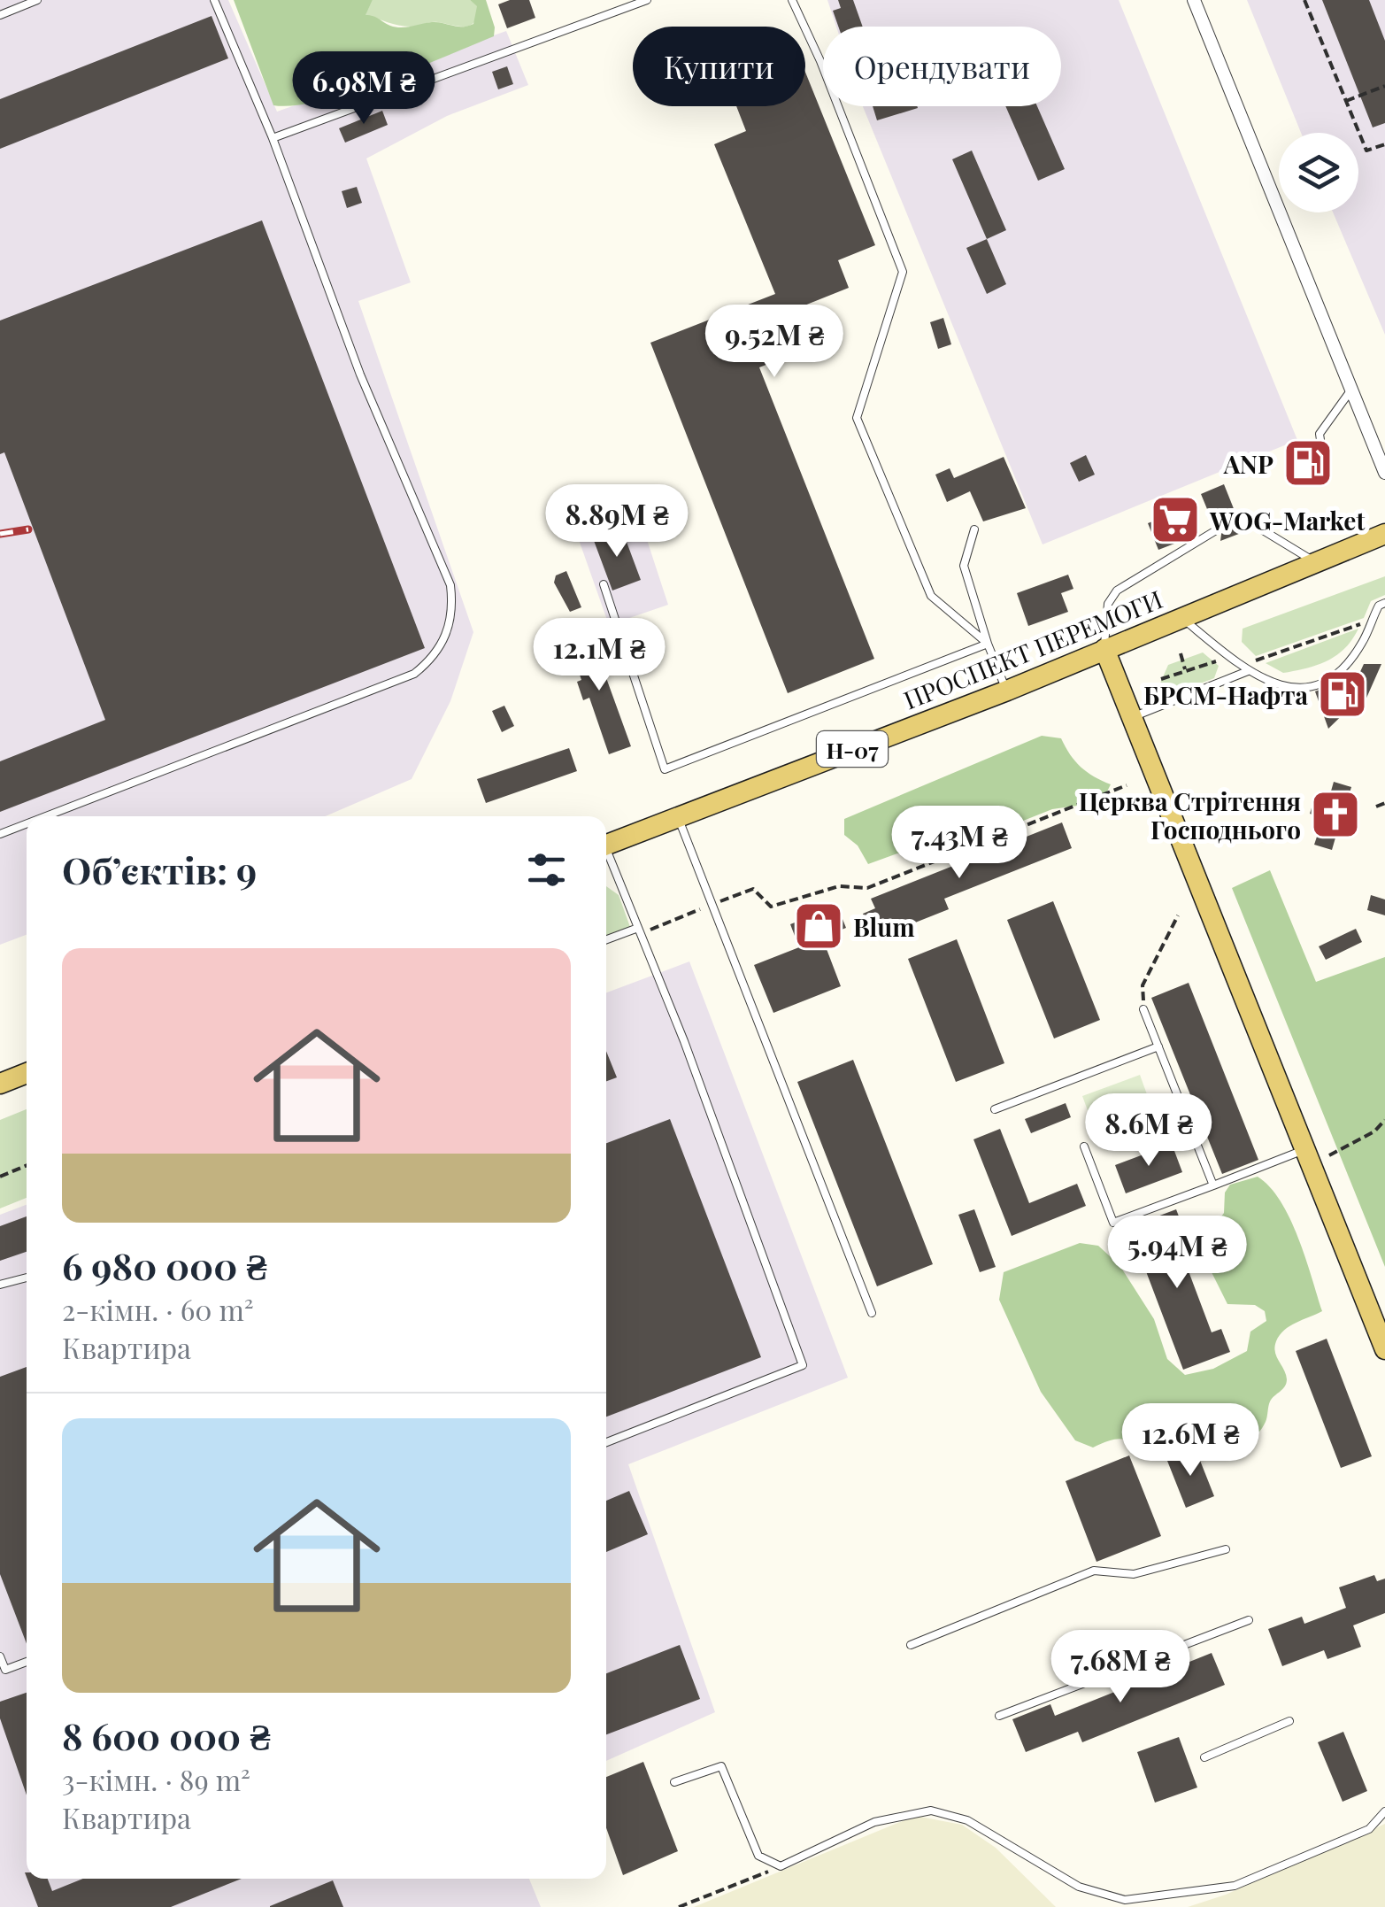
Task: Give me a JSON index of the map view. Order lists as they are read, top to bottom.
{
  "streets": {
    "main road": ["ПРОСПЕКТ ПЕРЕМОГИ", "Н-07"]
  },
  "places": {
    "fuel station": ["ANP", "БРСМ-Нафта"],
    "supermarket": ["WOG-Market"],
    "church": ["Церква Стрітення Господнього"],
    "shop": ["Blum"]
  },
  "page": {
    "chip": ["Купити", "Орендувати"],
    "price": [
      "6.98M ₴",
      "9.52M ₴",
      "8.89M ₴",
      "12.1M ₴",
      "7.43M ₴",
      "8.6M ₴",
      "5.94M ₴",
      "12.6M ₴",
      "7.68M ₴"
    ],
    "heading": "Об’єктів: 9",
    "list": [
      {
        "name": "6 980 000 ₴",
        "note": "2-кімн. · 60 m² · Квартира"
      },
      {
        "name": "8 600 000 ₴",
        "note": "3-кімн. · 89 m² · Квартира"
      }
    ]
  }
}
